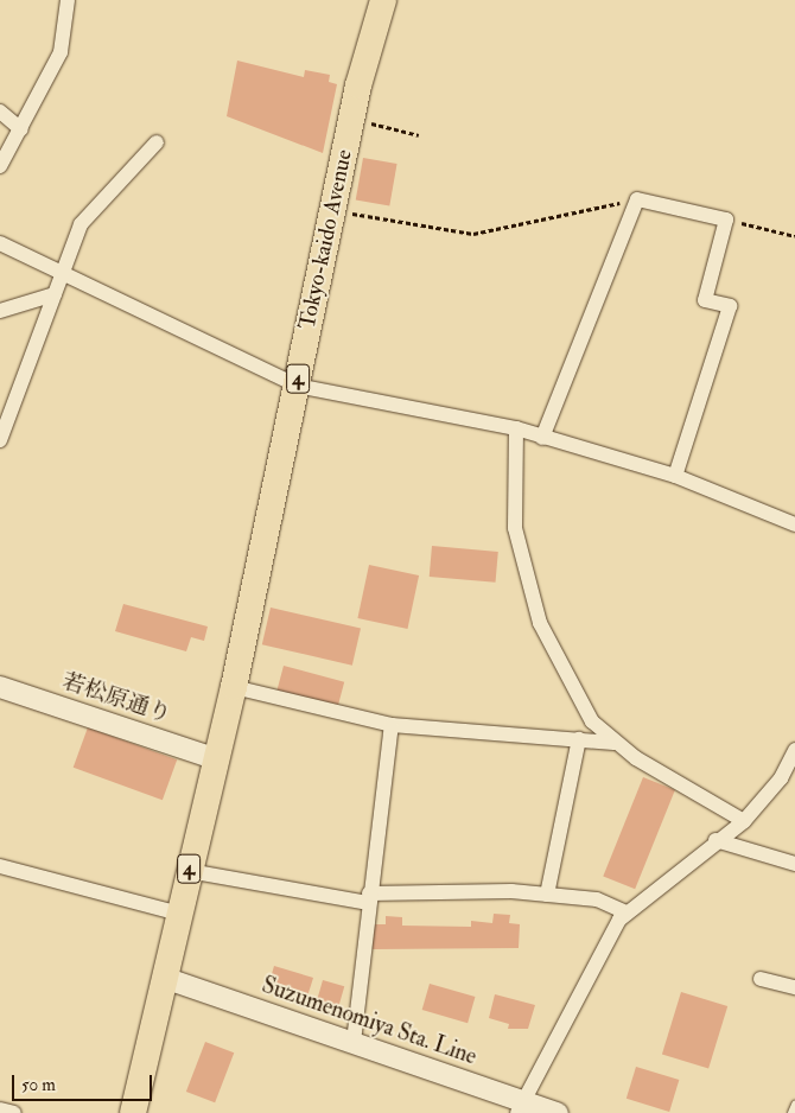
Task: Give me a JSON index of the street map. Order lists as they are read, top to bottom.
{
  "streets": {
    "highway": ["Tokyo-kaido Avenue", "4"],
    "main road": ["若松原通り", "Suzumenomiya Sta. Line"]
  },
  "crossings": [
    ["Tokyo-kaido Avenue", "4"],
    ["Tokyo-kaido Avenue", "若松原通り"],
    ["4", "若松原通り"],
    ["4", "Suzumenomiya Sta. Line"]
  ],
  "scale_bar": "50 m"
}
